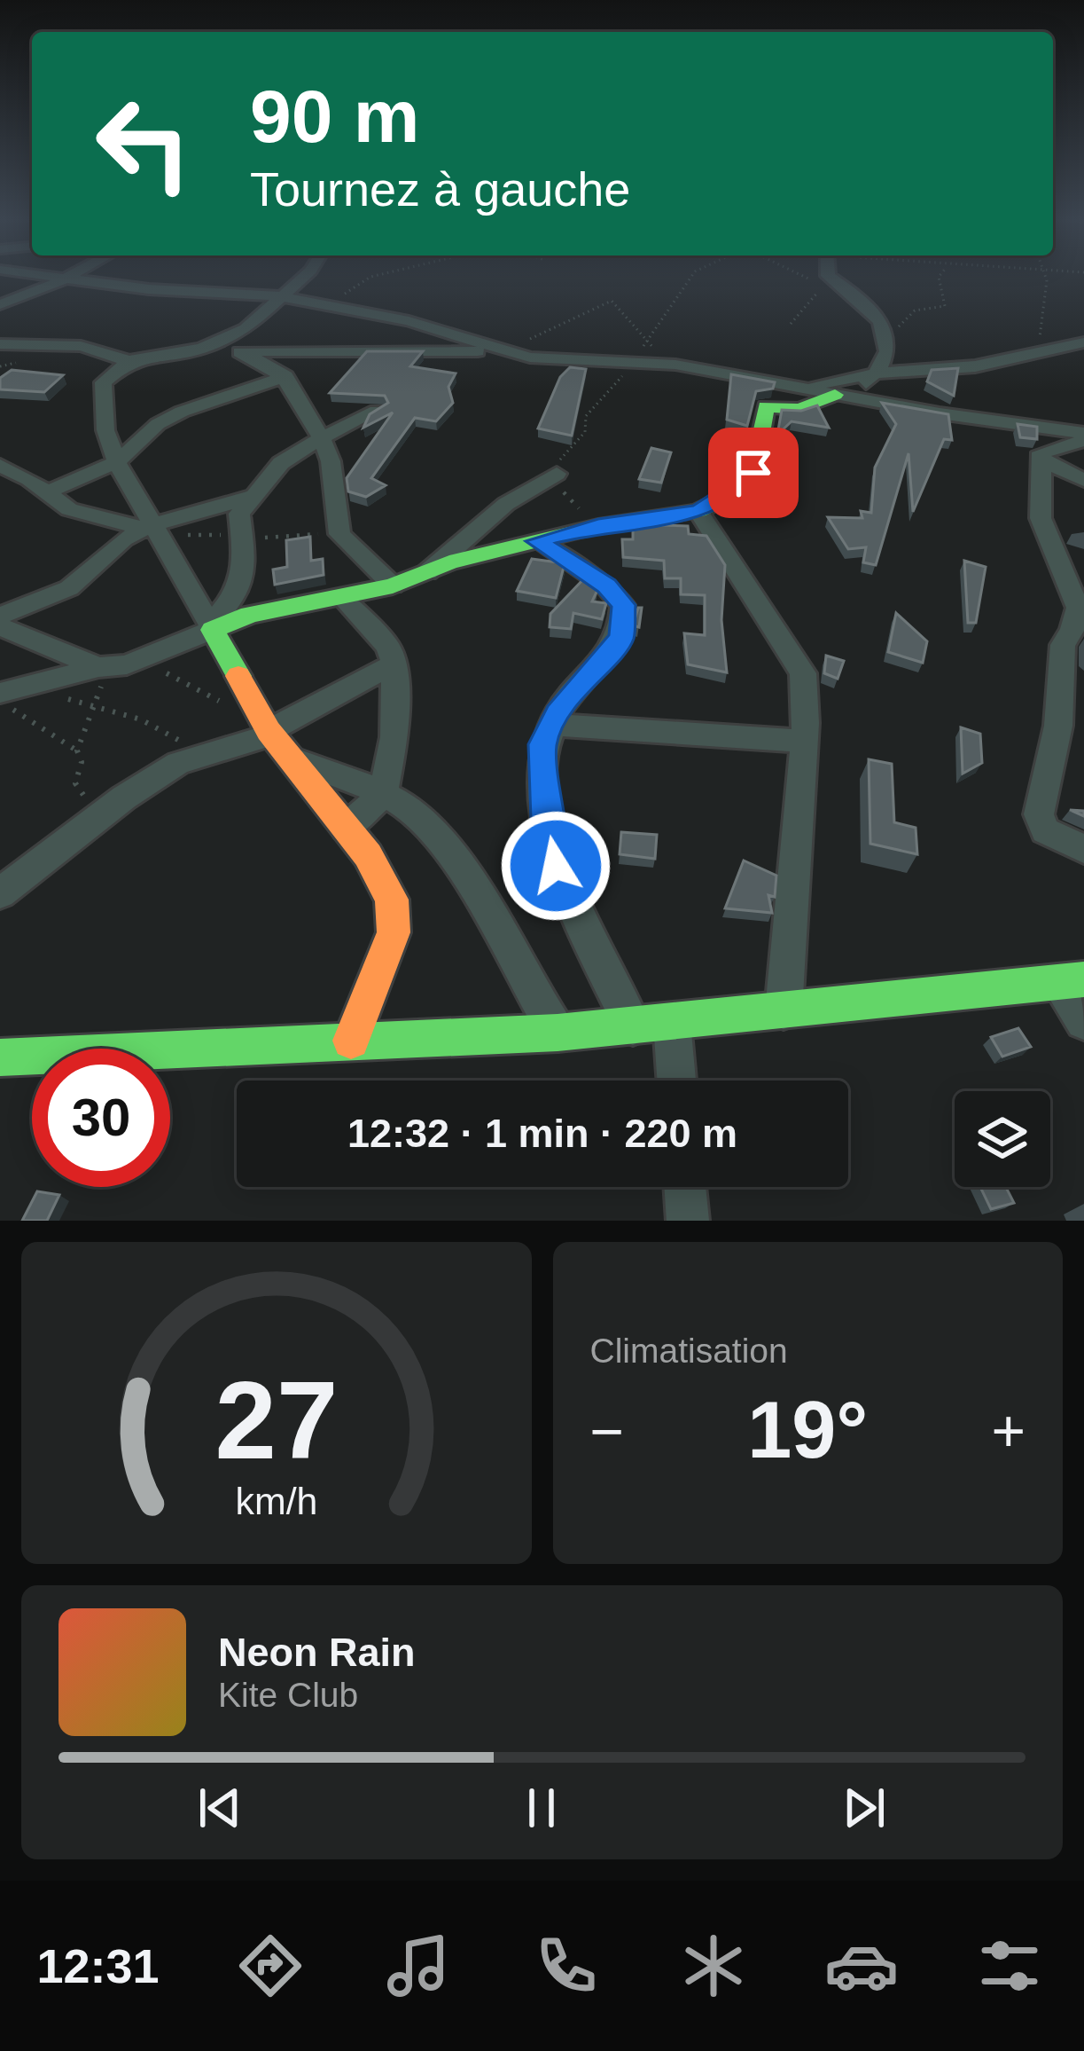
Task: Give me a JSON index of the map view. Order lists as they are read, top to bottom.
{
  "page": {
    "turn": ["90 m", "Tournez à gauche"],
    "limit": "30",
    "trip": "12:32 · 1 min · 220 m",
    "tile": "Climatisation",
    "heat": ["−", "19°", "+"],
    "song": ["Neon Rain", "Kite Club"],
    "tabs": "12:31",
    "gauge": ["27", "km/h"]
  }
}
